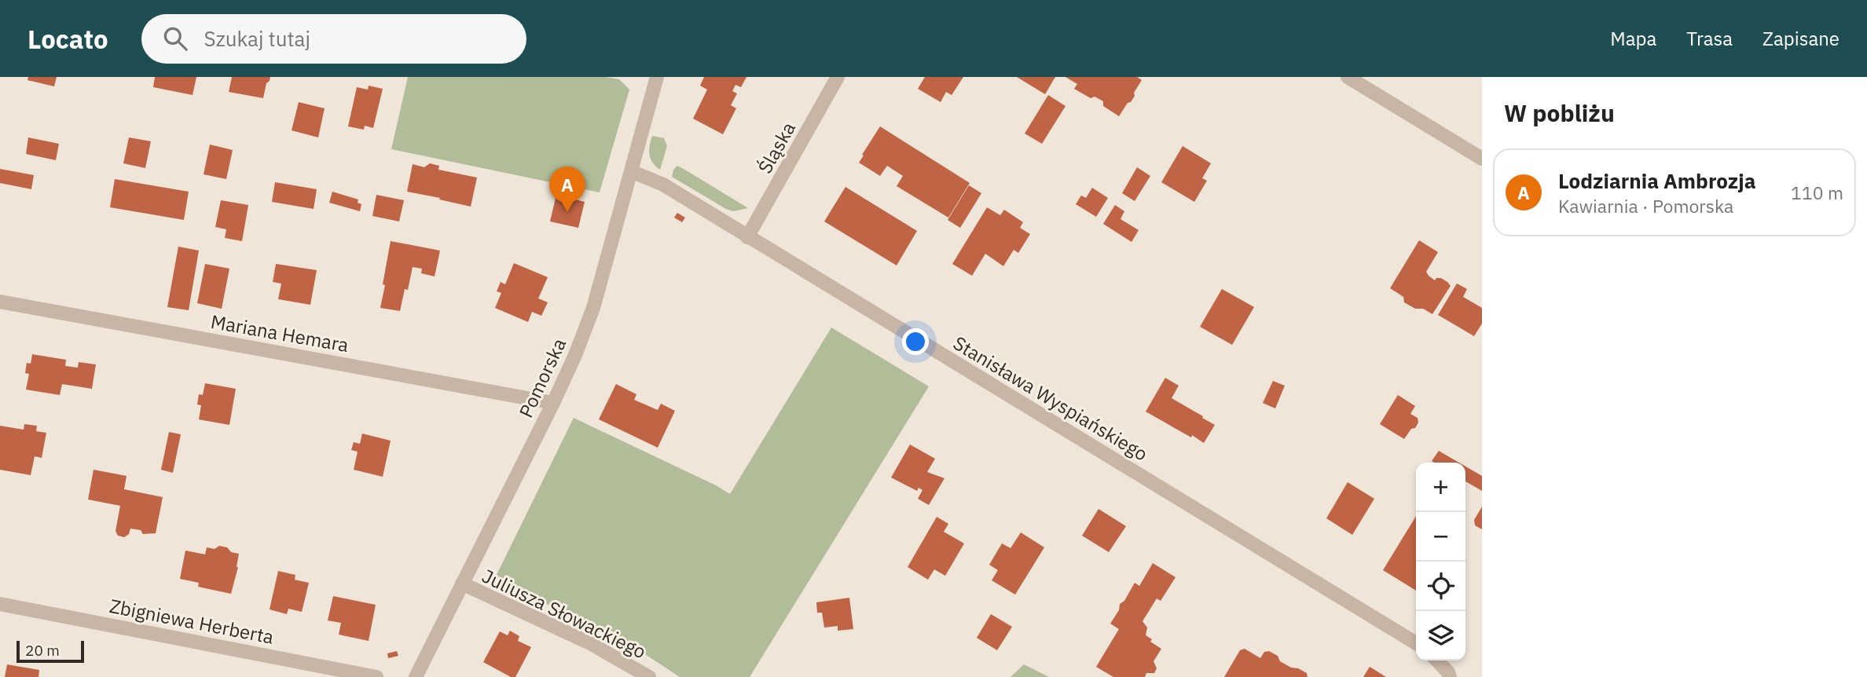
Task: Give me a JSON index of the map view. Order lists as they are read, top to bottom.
{
  "streets": {
    "street": [
      "Śląska",
      "Mariana Hemara",
      "Pomorska",
      "Stanisława Wyspiańskiego",
      "Juliusza Słowackiego",
      "Zbigniewa Herberta"
    ]
  },
  "crossings": [
    ["Śląska", "Stanisława Wyspiańskiego"],
    ["Mariana Hemara", "Pomorska"],
    ["Pomorska", "Stanisława Wyspiańskiego"],
    ["Pomorska", "Juliusza Słowackiego"]
  ],
  "scale_bar": "20 m",
  "page": {
    "header": "Locato",
    "search": "Szukaj tutaj",
    "nav": ["Mapa", "Trasa", "Zapisane"],
    "heading": "W pobliżu",
    "list": [
      {
        "mark": "A",
        "name": "Lodziarnia Ambrozja",
        "note": "Kawiarnia · Pomorska",
        "value": "110 m"
      }
    ],
    "pins": "A",
    "map_buttons": ["+", "−"],
    "scale": "20 m"
  }
}
